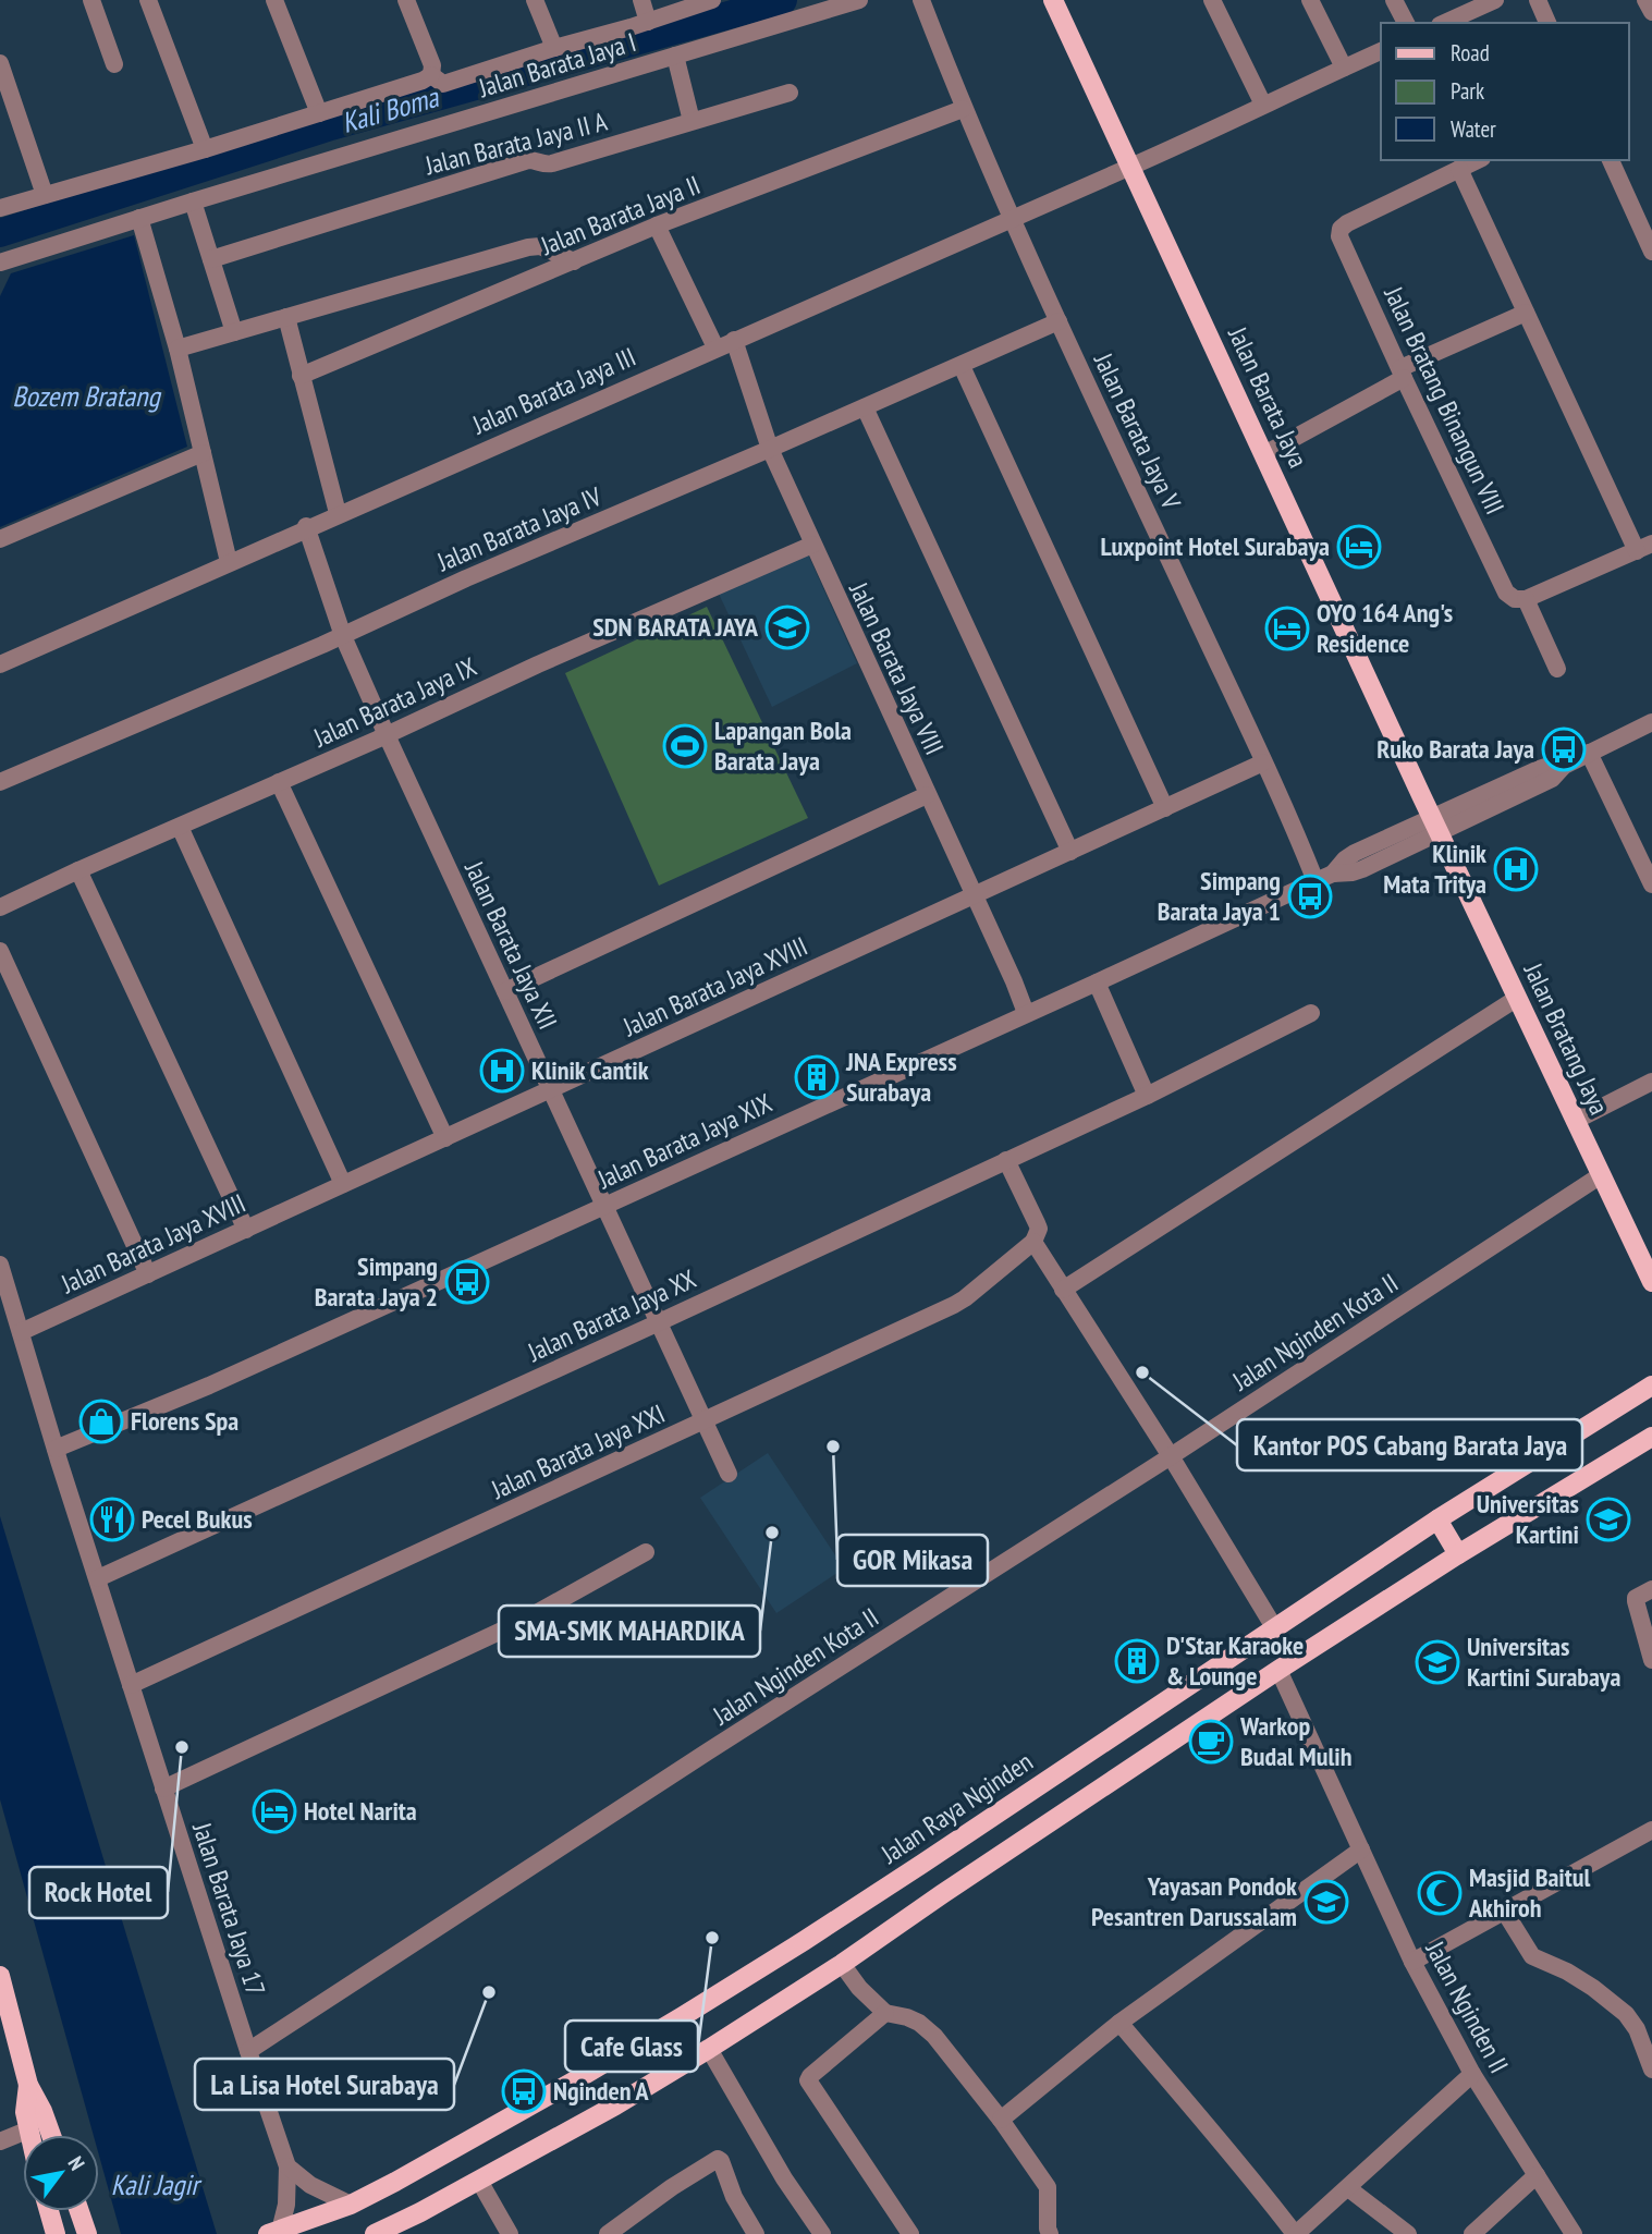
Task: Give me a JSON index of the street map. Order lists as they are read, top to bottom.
{
  "streets": {
    "main road": ["Jalan Barata Jaya", "Jalan Bratang Jaya", "Jalan Raya Nginden"],
    "street": [
      "Jalan Barata Jaya I",
      "Jalan Barata Jaya II A",
      "Jalan Barata Jaya II",
      "Jalan Barata Jaya III",
      "Jalan Bratang Binangun VIII",
      "Jalan Barata Jaya V",
      "Jalan Barata Jaya IV",
      "Jalan Barata Jaya VIII",
      "Jalan Barata Jaya IX",
      "Jalan Barata Jaya XII",
      "Jalan Barata Jaya XVIII",
      "Jalan Barata Jaya XIX",
      "Jalan Barata Jaya XX",
      "Jalan Nginden Kota II",
      "Jalan Barata Jaya XXI",
      "Jalan Barata Jaya 17",
      "Jalan Nginden II"
    ]
  },
  "crossings": [
    ["Jalan Barata Jaya II", "Jalan Barata Jaya V"],
    ["Jalan Barata Jaya III", "Jalan Barata Jaya"],
    ["Jalan Barata Jaya III", "Jalan Barata Jaya V"],
    ["Jalan Barata Jaya III", "Jalan Barata Jaya VIII"],
    ["Jalan Barata Jaya III", "Jalan Barata Jaya XII"],
    ["Jalan Barata Jaya", "Jalan Bratang Jaya"],
    ["Jalan Barata Jaya", "Jalan Barata Jaya XIX"],
    ["Jalan Barata Jaya V", "Jalan Barata Jaya IV"],
    ["Jalan Barata Jaya V", "Jalan Barata Jaya XVIII"],
    ["Jalan Barata Jaya V", "Jalan Barata Jaya XIX"],
    ["Jalan Barata Jaya IV", "Jalan Barata Jaya VIII"],
    ["Jalan Barata Jaya IV", "Jalan Barata Jaya XII"],
    ["Jalan Barata Jaya VIII", "Jalan Barata Jaya IX"],
    ["Jalan Barata Jaya VIII", "Jalan Barata Jaya XVIII"],
    ["Jalan Barata Jaya VIII", "Jalan Barata Jaya XIX"],
    ["Jalan Barata Jaya IX", "Jalan Barata Jaya XII"],
    ["Jalan Barata Jaya XII", "Jalan Barata Jaya XVIII"],
    ["Jalan Barata Jaya XII", "Jalan Barata Jaya XIX"],
    ["Jalan Barata Jaya XII", "Jalan Barata Jaya XX"],
    ["Jalan Barata Jaya XII", "Jalan Barata Jaya XXI"],
    ["Jalan Barata Jaya XVIII", "Jalan Barata Jaya 17"],
    ["Jalan Bratang Jaya", "Jalan Barata Jaya XIX"],
    ["Jalan Bratang Jaya", "Jalan Nginden Kota II"],
    ["Jalan Barata Jaya XIX", "Jalan Barata Jaya 17"],
    ["Jalan Barata Jaya XX", "Jalan Barata Jaya 17"],
    ["Jalan Nginden Kota II", "Jalan Barata Jaya 17"],
    ["Jalan Barata Jaya XXI", "Jalan Barata Jaya 17"],
    ["Jalan Raya Nginden", "Jalan Barata Jaya 17"]
  ],
  "water": ["Kali Boma", "Bozem Bratang", "Kali Jagir"],
  "places": {
    "hotel": ["Luxpoint Hotel Surabaya", "OYO 164 Ang's Residence", "Hotel Narita"],
    "school or university": [
      "SDN BARATA JAYA",
      "Universitas Kartini",
      "Universitas Kartini Surabaya",
      "Yayasan Pondok Pesantren Darussalam"
    ],
    "sports": ["Lapangan Bola Barata Jaya"],
    "bus stop": [
      "Ruko Barata Jaya",
      "Simpang Barata Jaya 1",
      "Simpang Barata Jaya 2",
      "Nginden A"
    ],
    "hospital": ["Klinik Mata Tritya", "Klinik Cantik"],
    "building": ["JNA Express Surabaya", "D'Star Karaoke & Lounge"],
    "other": [
      "Kantor POS Cabang Barata Jaya",
      "GOR Mikasa",
      "SMA-SMK MAHARDIKA",
      "Rock Hotel",
      "Cafe Glass",
      "La Lisa Hotel Surabaya"
    ],
    "shop": ["Florens Spa"],
    "restaurant": ["Pecel Bukus"],
    "cafe": ["Warkop Budal Mulih"],
    "mosque": ["Masjid Baitul Akhiroh"]
  },
  "legend": ["Road", "Park", "Water"],
  "north": "top right"
}
